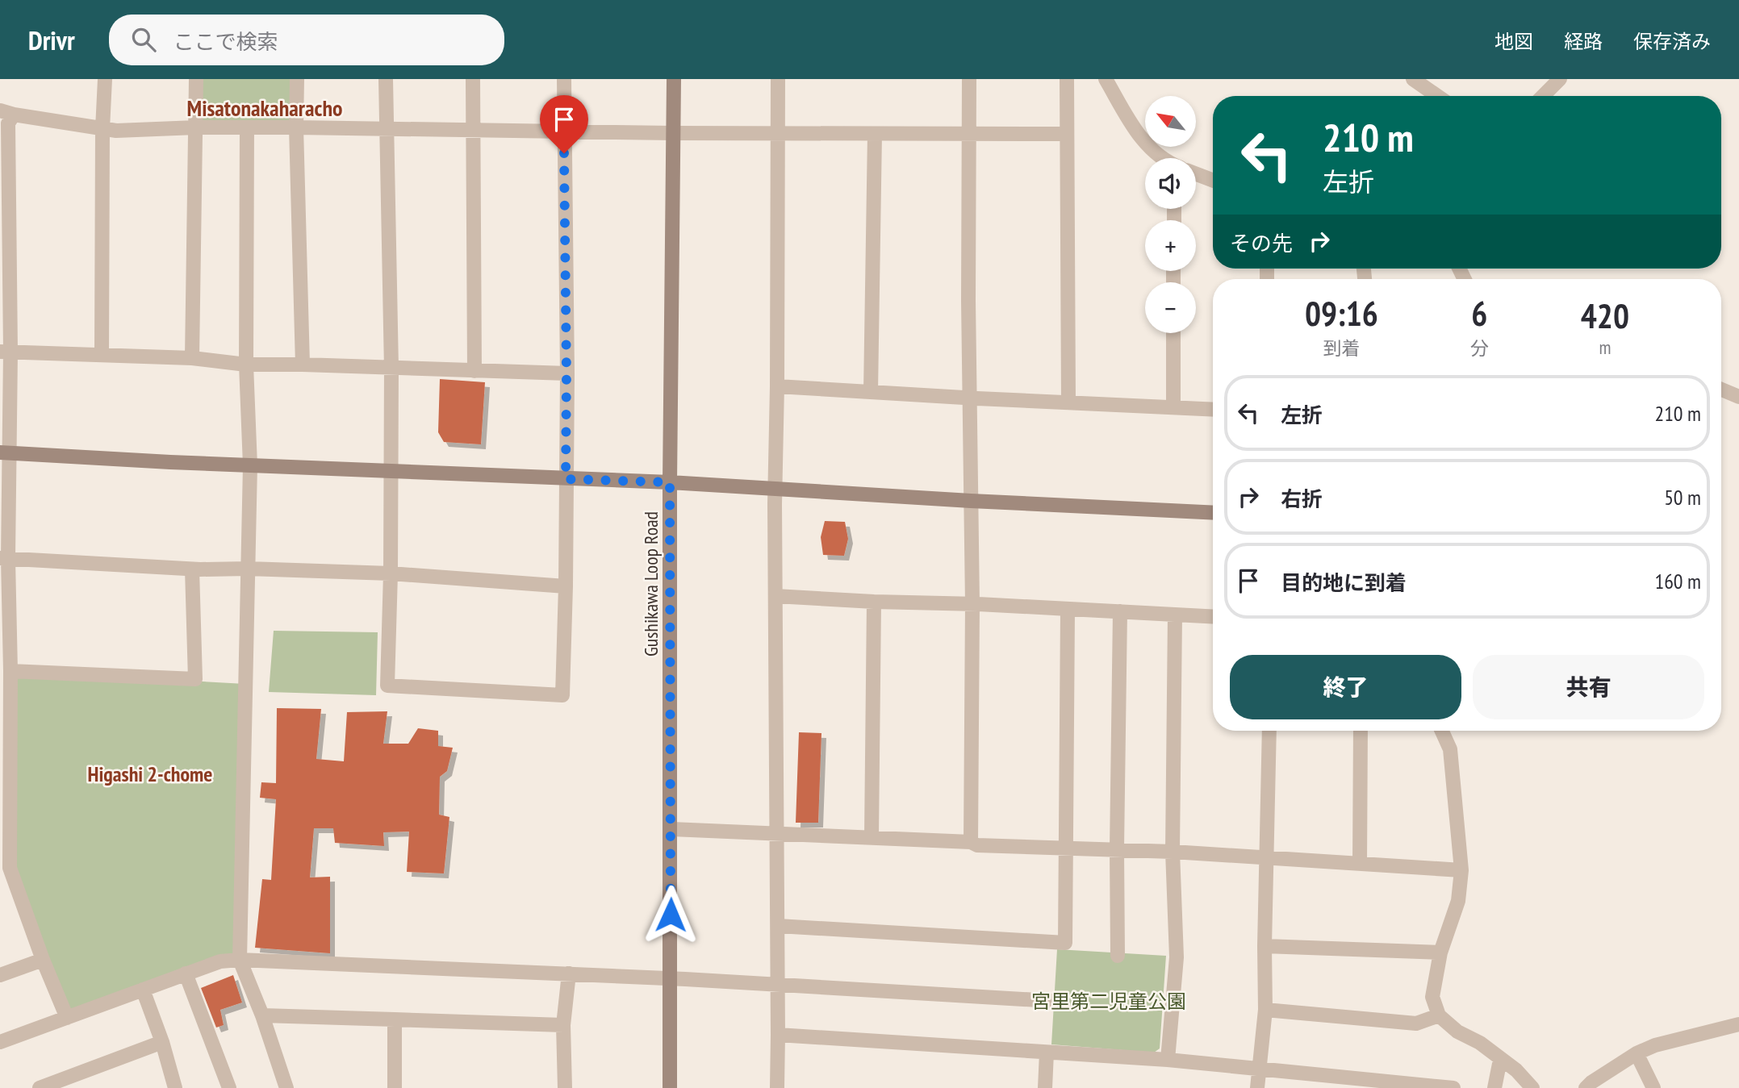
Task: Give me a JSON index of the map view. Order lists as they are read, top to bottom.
{
  "streets": {
    "street": ["Gushikawa Loop Road"]
  },
  "districts": ["Misatonakaharacho", "Higashi 2-chome"],
  "parks": ["宮里第二児童公園"],
  "north": "top left",
  "page": {
    "header": "Drivr",
    "search": "ここで検索",
    "nav": ["地図", "経路", "保存済み"],
    "map_buttons": ["+", "−"],
    "turn": ["210 m", "左折"],
    "then": "その先",
    "eta": [
      "09:16",
      "到着",
      "6",
      "分",
      "420",
      "m"
    ],
    "list": [
      {
        "name": "左折",
        "value": "210 m"
      },
      {
        "name": "右折",
        "value": "50 m"
      },
      {
        "name": "目的地に到着",
        "value": "160 m"
      }
    ],
    "buttons": ["終了", "共有"]
  }
}
